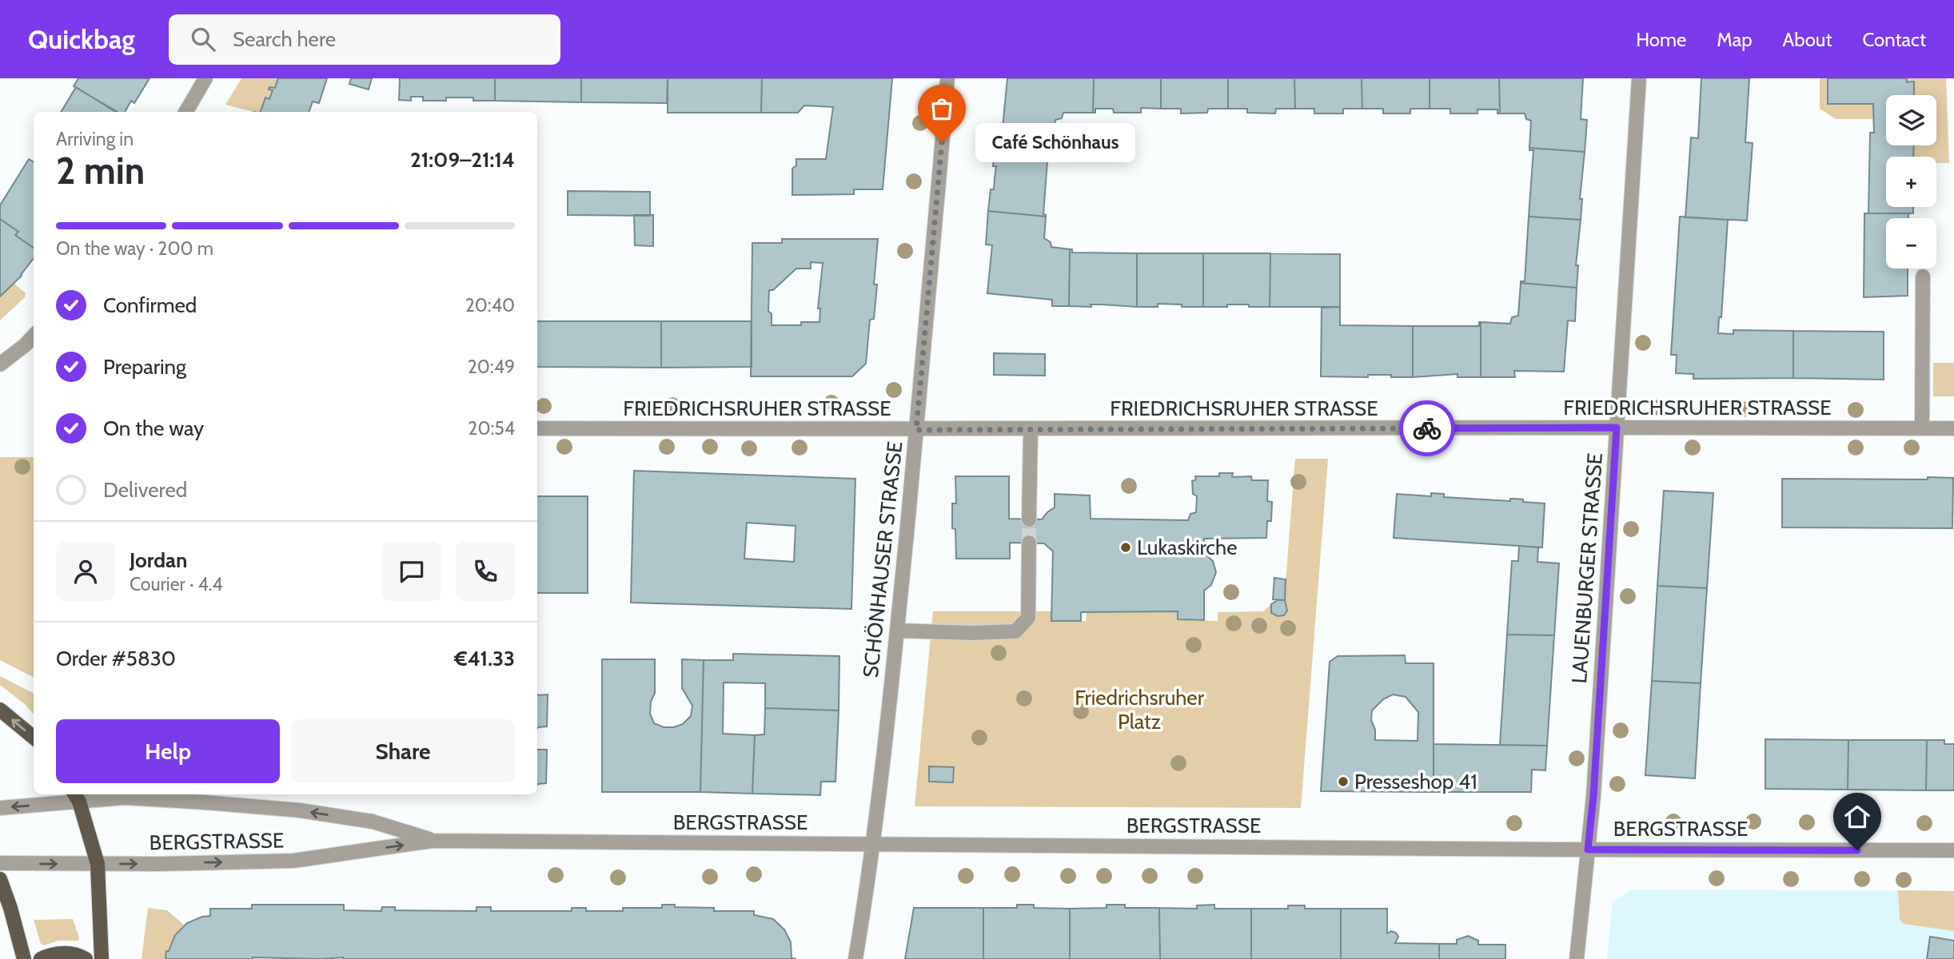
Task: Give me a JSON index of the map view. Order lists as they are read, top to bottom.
{
  "streets": {
    "street": [
      "FRIEDRICHSRUHER STRASSE",
      "SCHÖNHAUSER STRASSE",
      "LAUENBURGER STRASSE",
      "BERGSTRASSE"
    ]
  },
  "crossings": [
    ["FRIEDRICHSRUHER STRASSE", "SCHÖNHAUSER STRASSE"],
    ["FRIEDRICHSRUHER STRASSE", "LAUENBURGER STRASSE"],
    ["SCHÖNHAUSER STRASSE", "BERGSTRASSE"],
    ["LAUENBURGER STRASSE", "BERGSTRASSE"]
  ],
  "parks": ["Friedrichsruher Platz"],
  "places": ["Café Schönhaus", "Lukaskirche", "Presseshop 41"],
  "page": {
    "header": "Quickbag",
    "search": "Search here",
    "nav": [
      "Home",
      "Map",
      "About",
      "Contact"
    ],
    "map_buttons": ["+", "−"],
    "heading": ["2 min", "Arriving in", "21:09–21:14"],
    "panel": [
      "Jordan",
      "Courier · 4.4",
      "Order #5830",
      "€41.33"
    ],
    "bubble": "Café Schönhaus",
    "bar": "On the way · 200 m",
    "list": [
      ["Confirmed", "20:40"],
      ["Preparing", "20:49"],
      ["On the way", "20:54"],
      "Delivered"
    ],
    "buttons": ["Help", "Share"]
  }
}
